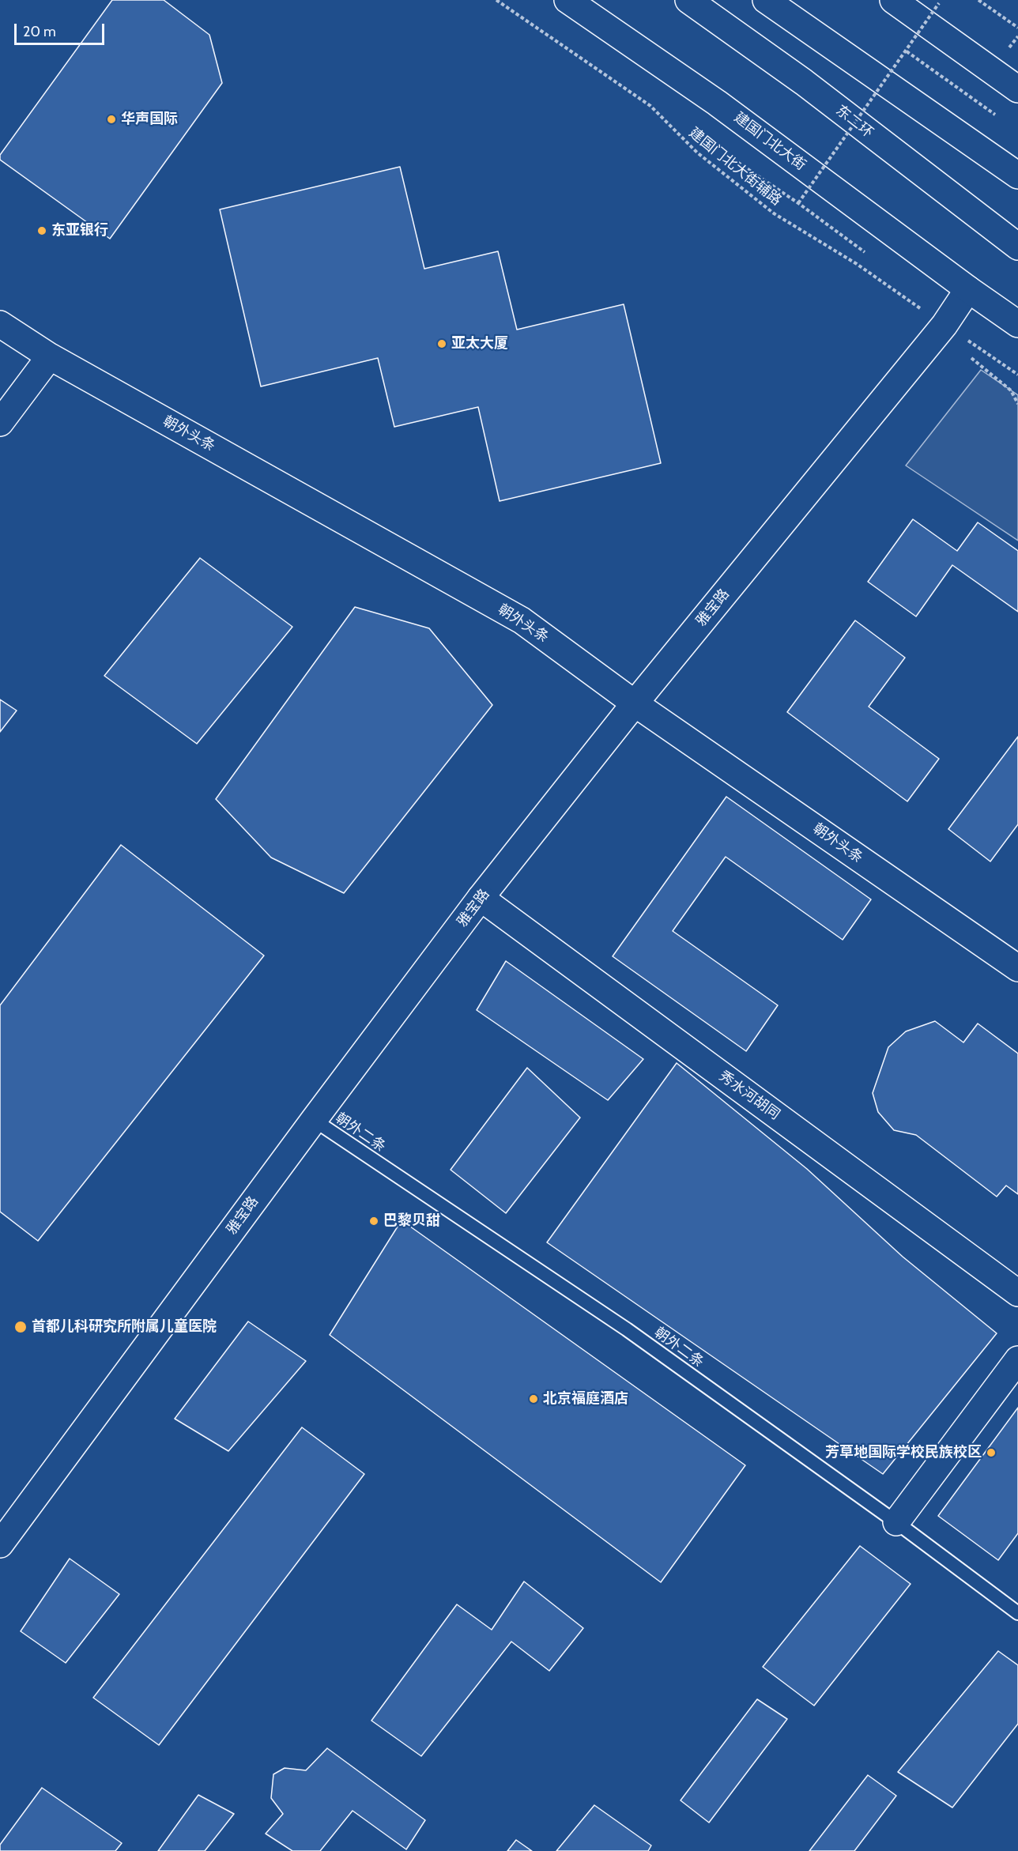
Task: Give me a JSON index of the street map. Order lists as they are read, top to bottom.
{
  "streets": {
    "main road": [
      "东二环",
      "建国门北大街",
      "朝外头条",
      "雅宝路",
      "秀水河胡同"
    ],
    "lane": ["朝外二条"],
    "path": ["建国门北大街辅路"]
  },
  "crossings": [
    ["建国门北大街", "雅宝路"],
    ["建国门北大街辅路", "雅宝路"],
    ["朝外头条", "雅宝路"],
    ["雅宝路", "秀水河胡同"],
    ["雅宝路", "朝外二条"]
  ],
  "places": [
    "华声国际",
    "东亚银行",
    "亚太大厦",
    "巴黎贝甜",
    "首都儿科研究所附属儿童医院",
    "北京福庭酒店",
    "芳草地国际学校民族校区"
  ],
  "scale_bar": "20 m"
}
